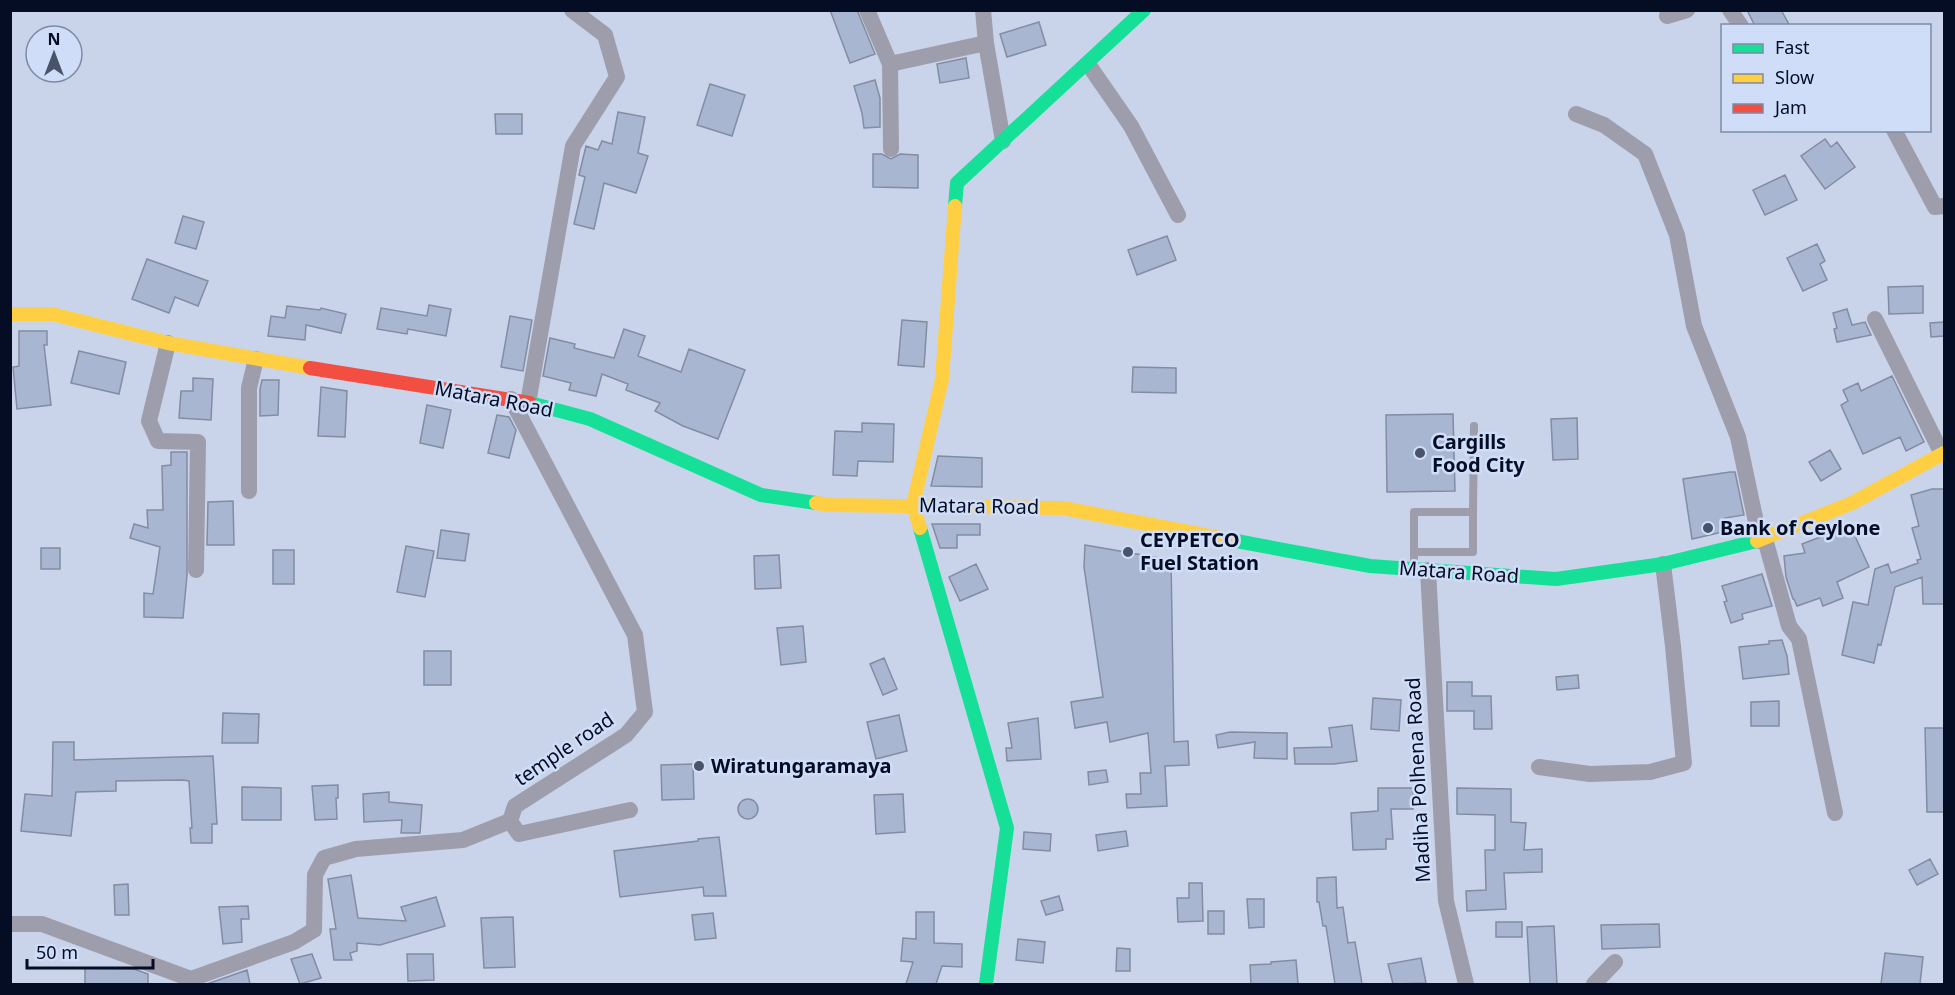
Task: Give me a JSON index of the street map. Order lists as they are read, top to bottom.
{
  "streets": {
    "main road": ["Matara Road"],
    "street": ["temple road", "Madiha Polhena Road"]
  },
  "crossings": [
    ["Matara Road", "temple road"],
    ["Matara Road", "Madiha Polhena Road"]
  ],
  "places": [
    "Cargills Food City",
    "Bank of Ceylone",
    "CEYPETCO Fuel Station",
    "Wiratungaramaya"
  ],
  "legend": ["Fast", "Slow", "Jam"],
  "scale_bar": "50 m",
  "north": "top"
}
